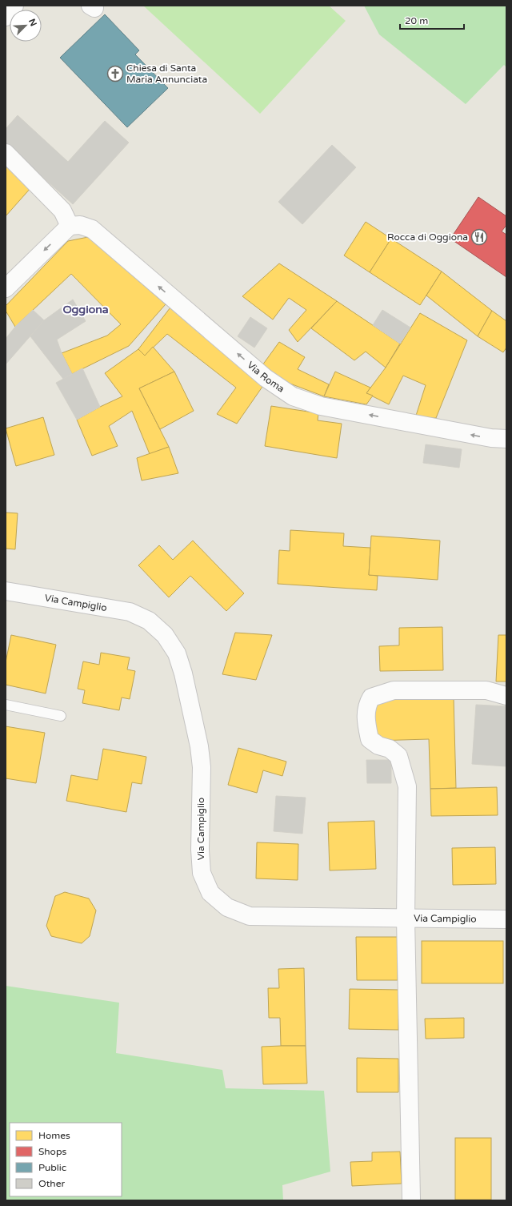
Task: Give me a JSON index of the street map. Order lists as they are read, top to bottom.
{
  "streets": {
    "street": ["Via Roma", "Via Campiglio"]
  },
  "one_way": ["Via Roma"],
  "districts": ["Oggiona"],
  "places": {
    "church": ["Chiesa di Santa Maria Annunciata"],
    "restaurant": ["Rocca di Oggiona"]
  },
  "legend": [
    "Homes",
    "Shops",
    "Public",
    "Other"
  ],
  "scale_bar": "20 m",
  "north": "top right"
}
